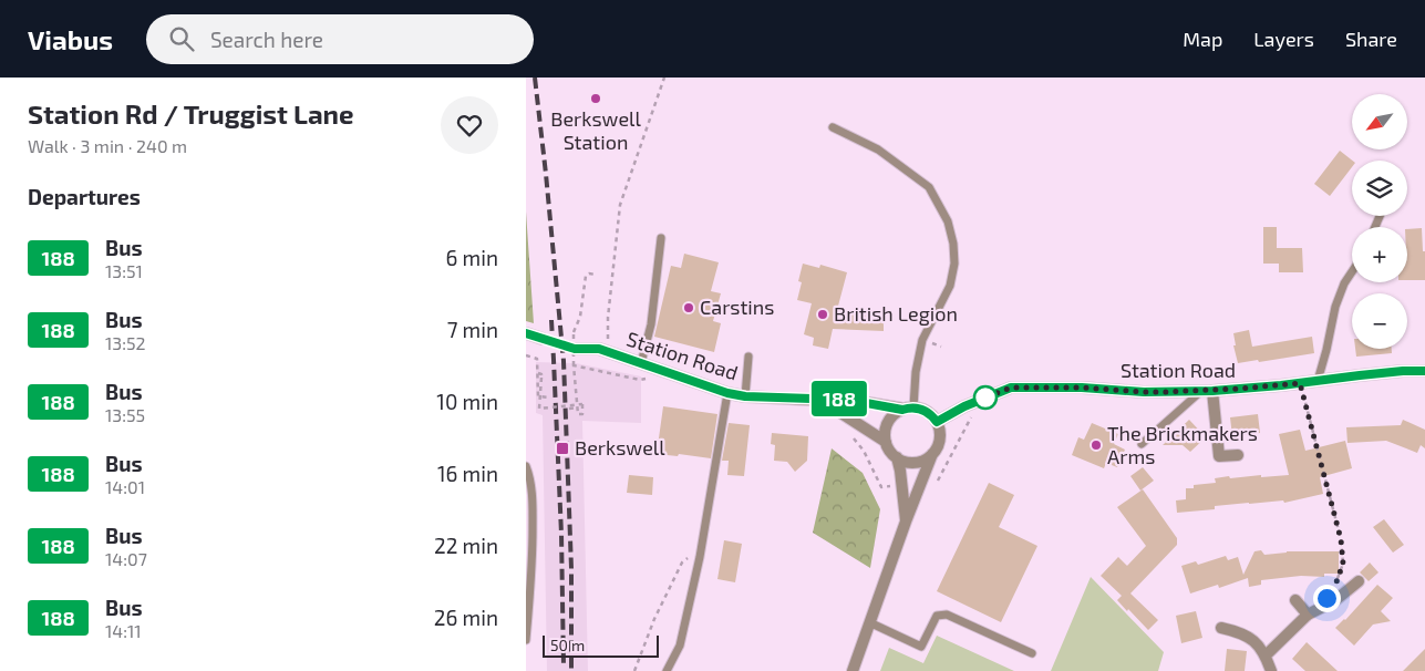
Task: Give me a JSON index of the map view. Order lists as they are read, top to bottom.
{
  "streets": {
    "street": ["Station Road"]
  },
  "places": {
    "other": [
      "Berkswell Station",
      "Carstins",
      "British Legion",
      "The Brickmakers Arms"
    ],
    "transit": ["Berkswell"]
  },
  "lines": ["bus line 188"],
  "scale_bar": "50 m",
  "north": "bottom left",
  "page": {
    "header": "Viabus",
    "search": "Search here",
    "nav": ["Map", "Layers", "Share"],
    "heading": [
      ["Station Rd / Truggist Lane", "Walk · 3 min · 240 m"],
      "Departures"
    ],
    "on_map": "188",
    "map_buttons": ["+", "−"],
    "list": [
      {
        "mark": "188",
        "name": "Bus",
        "note": "13:51",
        "value": "6 min"
      },
      {
        "mark": "188",
        "name": "Bus",
        "note": "13:52",
        "value": "7 min"
      },
      {
        "mark": "188",
        "name": "Bus",
        "note": "13:55",
        "value": "10 min"
      },
      {
        "mark": "188",
        "name": "Bus",
        "note": "14:01",
        "value": "16 min"
      },
      {
        "mark": "188",
        "name": "Bus",
        "note": "14:07",
        "value": "22 min"
      },
      {
        "mark": "188",
        "name": "Bus",
        "note": "14:11",
        "value": "26 min"
      }
    ],
    "scale": "50 m"
  }
}
